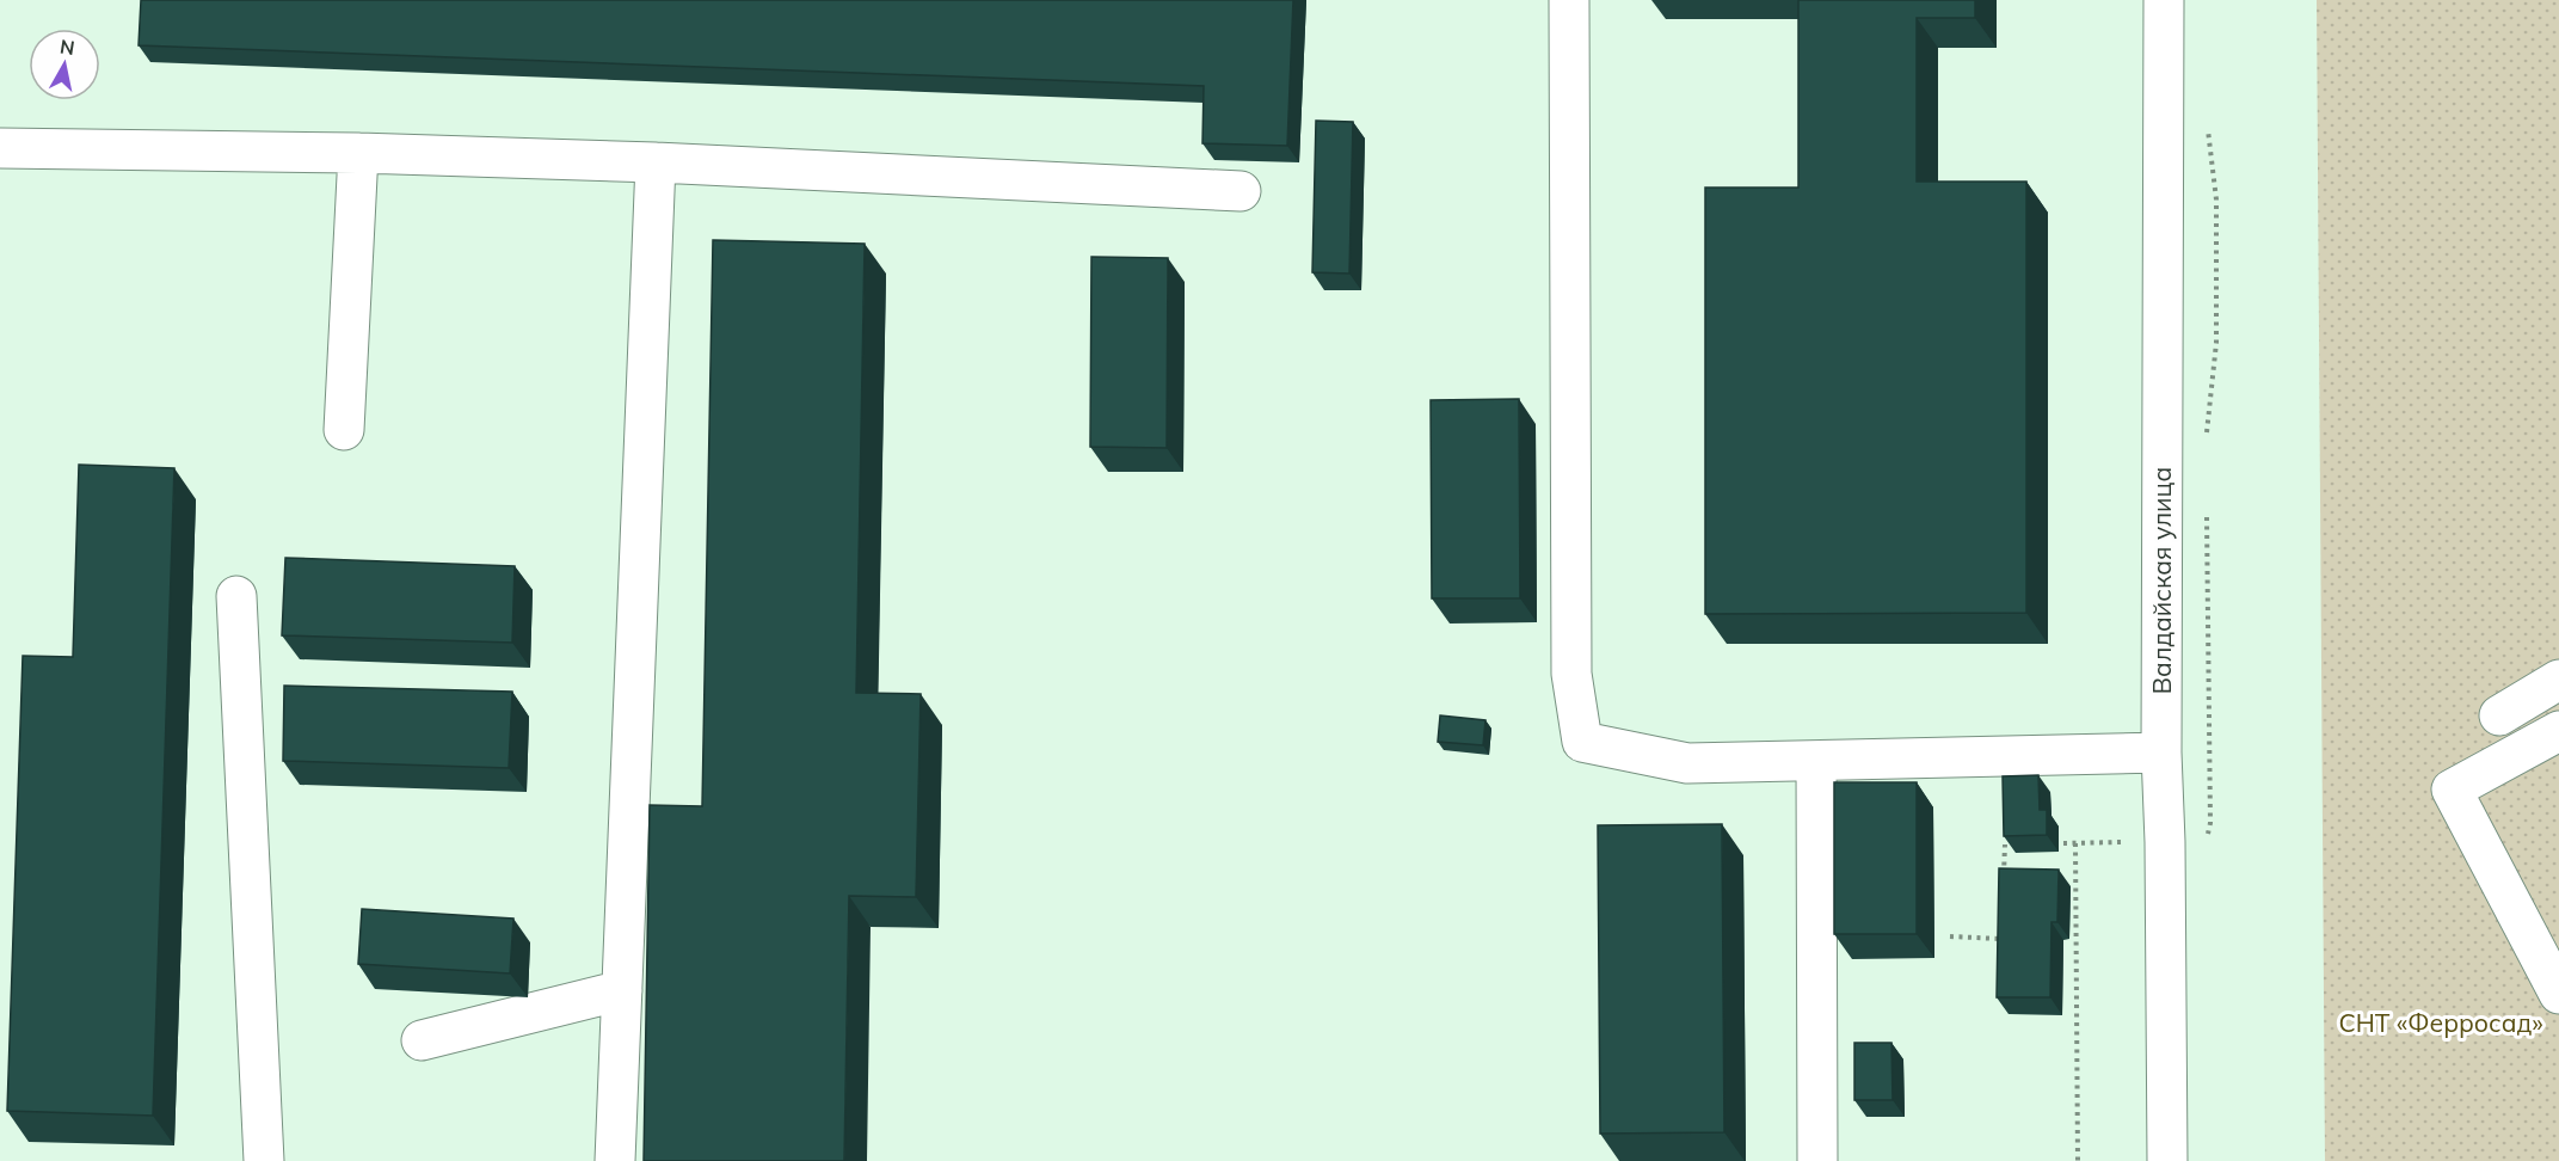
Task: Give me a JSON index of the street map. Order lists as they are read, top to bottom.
{
  "streets": {
    "street": ["Валдайская улица"]
  },
  "parks": ["СНТ «Ферросад»"],
  "north": "top"
}
